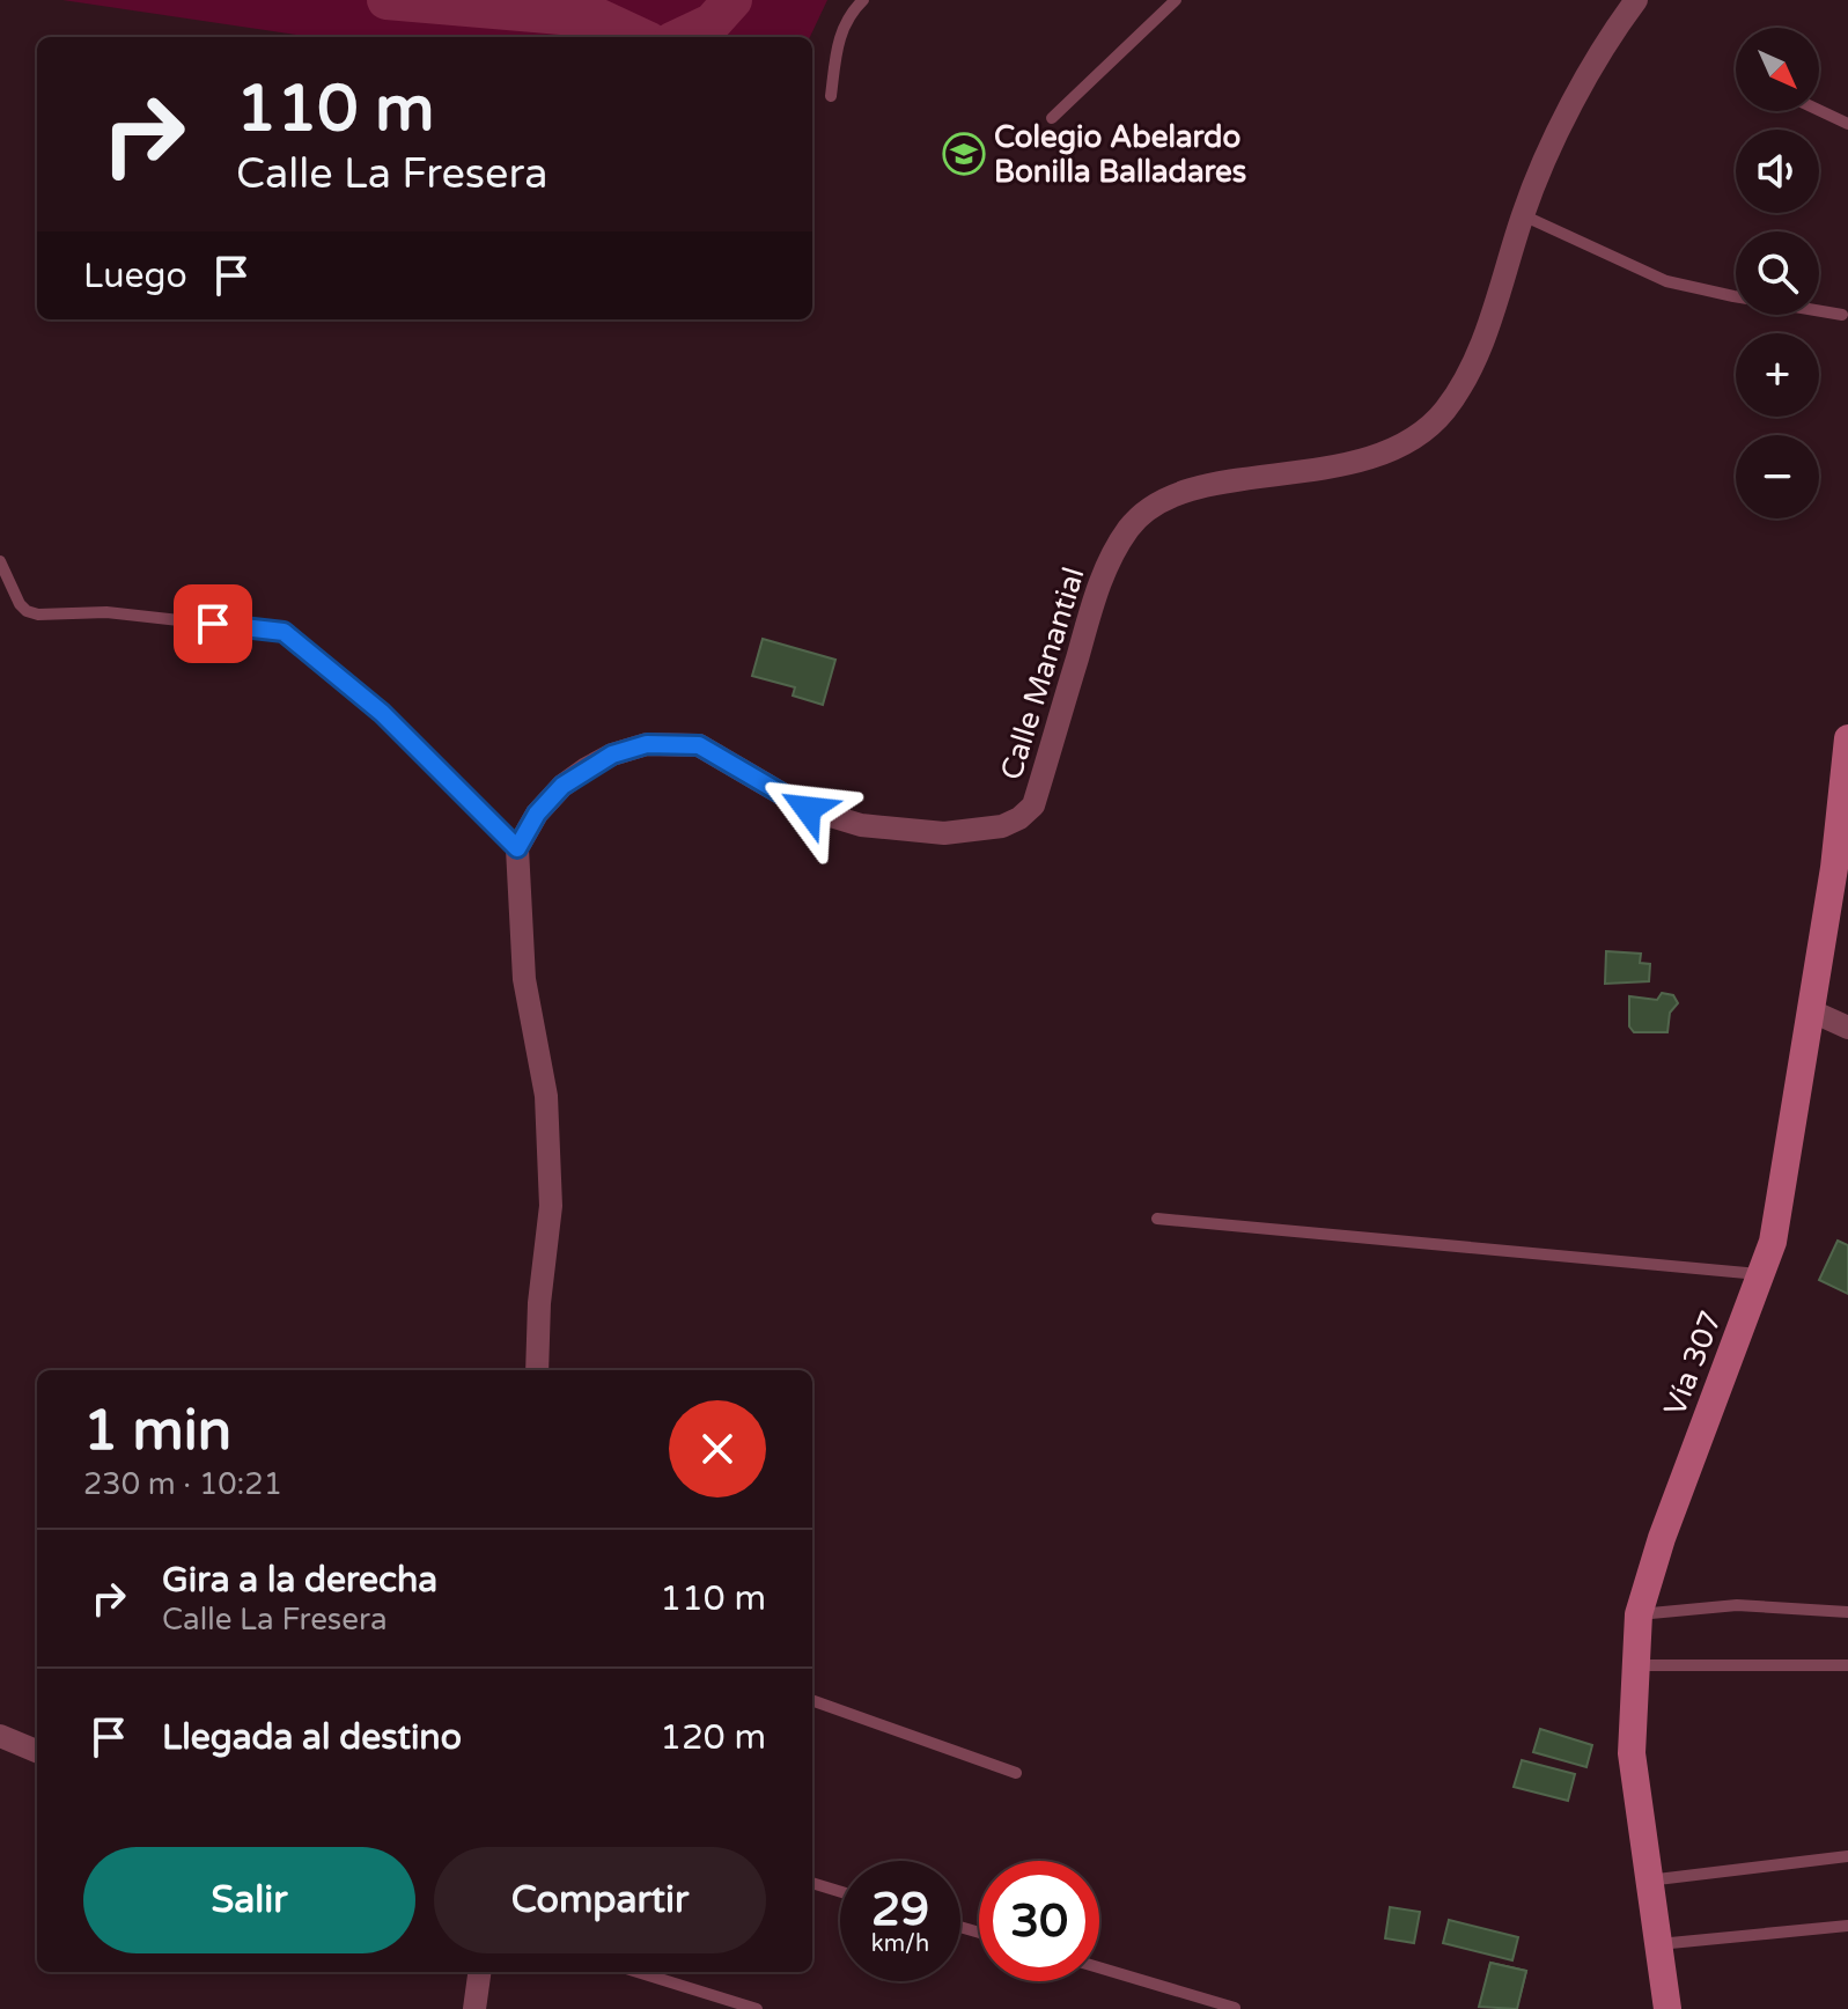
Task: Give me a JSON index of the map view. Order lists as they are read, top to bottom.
{
  "streets": {
    "street": ["Calle Manantial", "Vía 307"]
  },
  "places": {
    "school or university": ["Colegio Abelardo Bonilla Balladares"]
  },
  "north": "bottom right",
  "page": {
    "map_buttons": ["+", "−"],
    "turn": ["110 m", "Calle La Fresera"],
    "then": "Luego",
    "heading": ["1 min", "230 m · 10:21"],
    "list": [
      {
        "name": "Gira a la derecha",
        "note": "Calle La Fresera",
        "value": "110 m"
      },
      {
        "name": "Llegada al destino",
        "value": "120 m"
      }
    ],
    "buttons": ["Salir", "Compartir"],
    "speed": "29 km/h",
    "limit": "30"
  }
}
